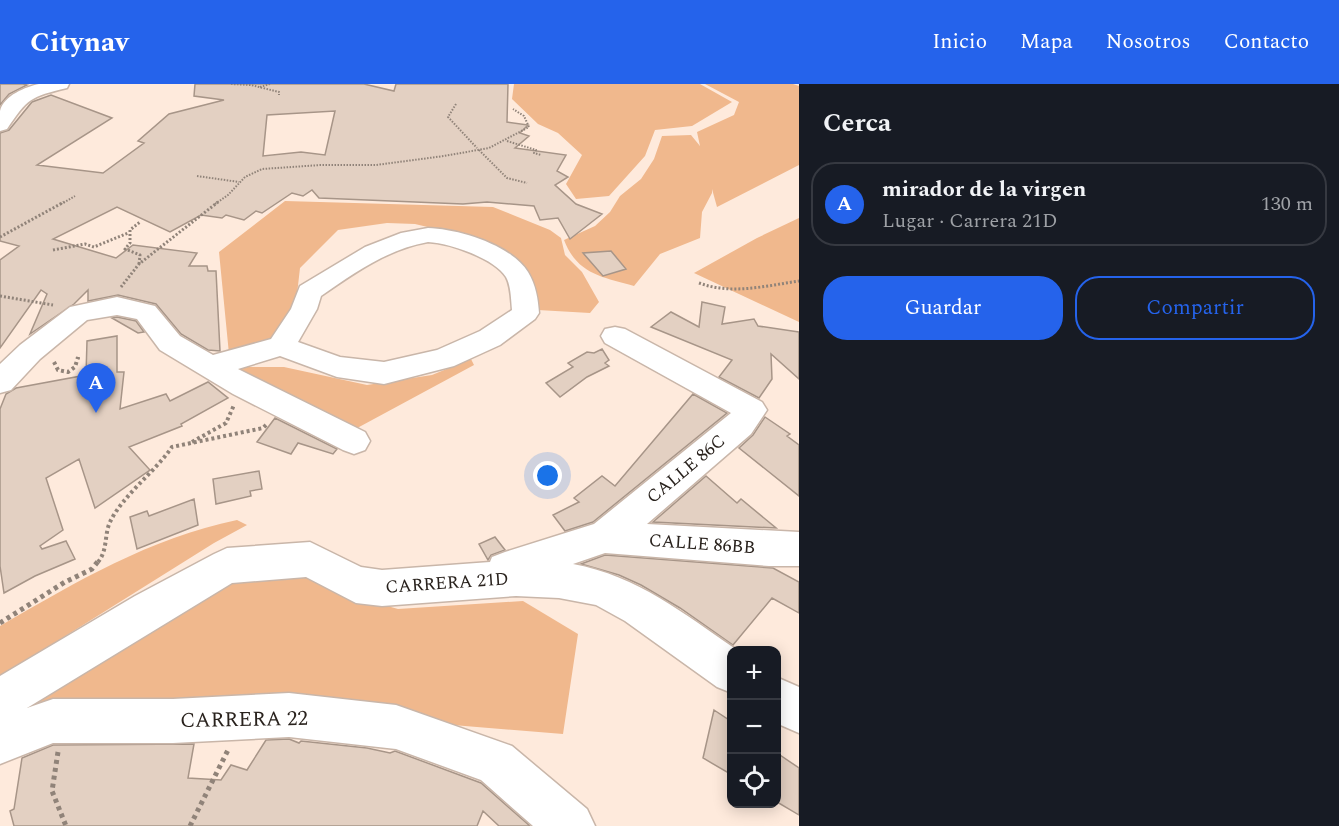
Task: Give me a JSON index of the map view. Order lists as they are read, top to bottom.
{
  "streets": {
    "street": [
      "CALLE 86C",
      "CALLE 86BB",
      "CARRERA 21D",
      "CARRERA 22"
    ]
  },
  "crossings": [
    ["CALLE 86C", "CALLE 86BB"],
    ["CALLE 86C", "CARRERA 21D"]
  ],
  "page": {
    "header": "Citynav",
    "nav": [
      "Inicio",
      "Mapa",
      "Nosotros",
      "Contacto"
    ],
    "heading": "Cerca",
    "list": [
      {
        "mark": "A",
        "name": "mirador de la virgen",
        "note": "Lugar · Carrera 21D",
        "value": "130 m"
      }
    ],
    "buttons": ["Guardar", "Compartir"],
    "pins": "A",
    "map_buttons": ["+", "−"]
  }
}
